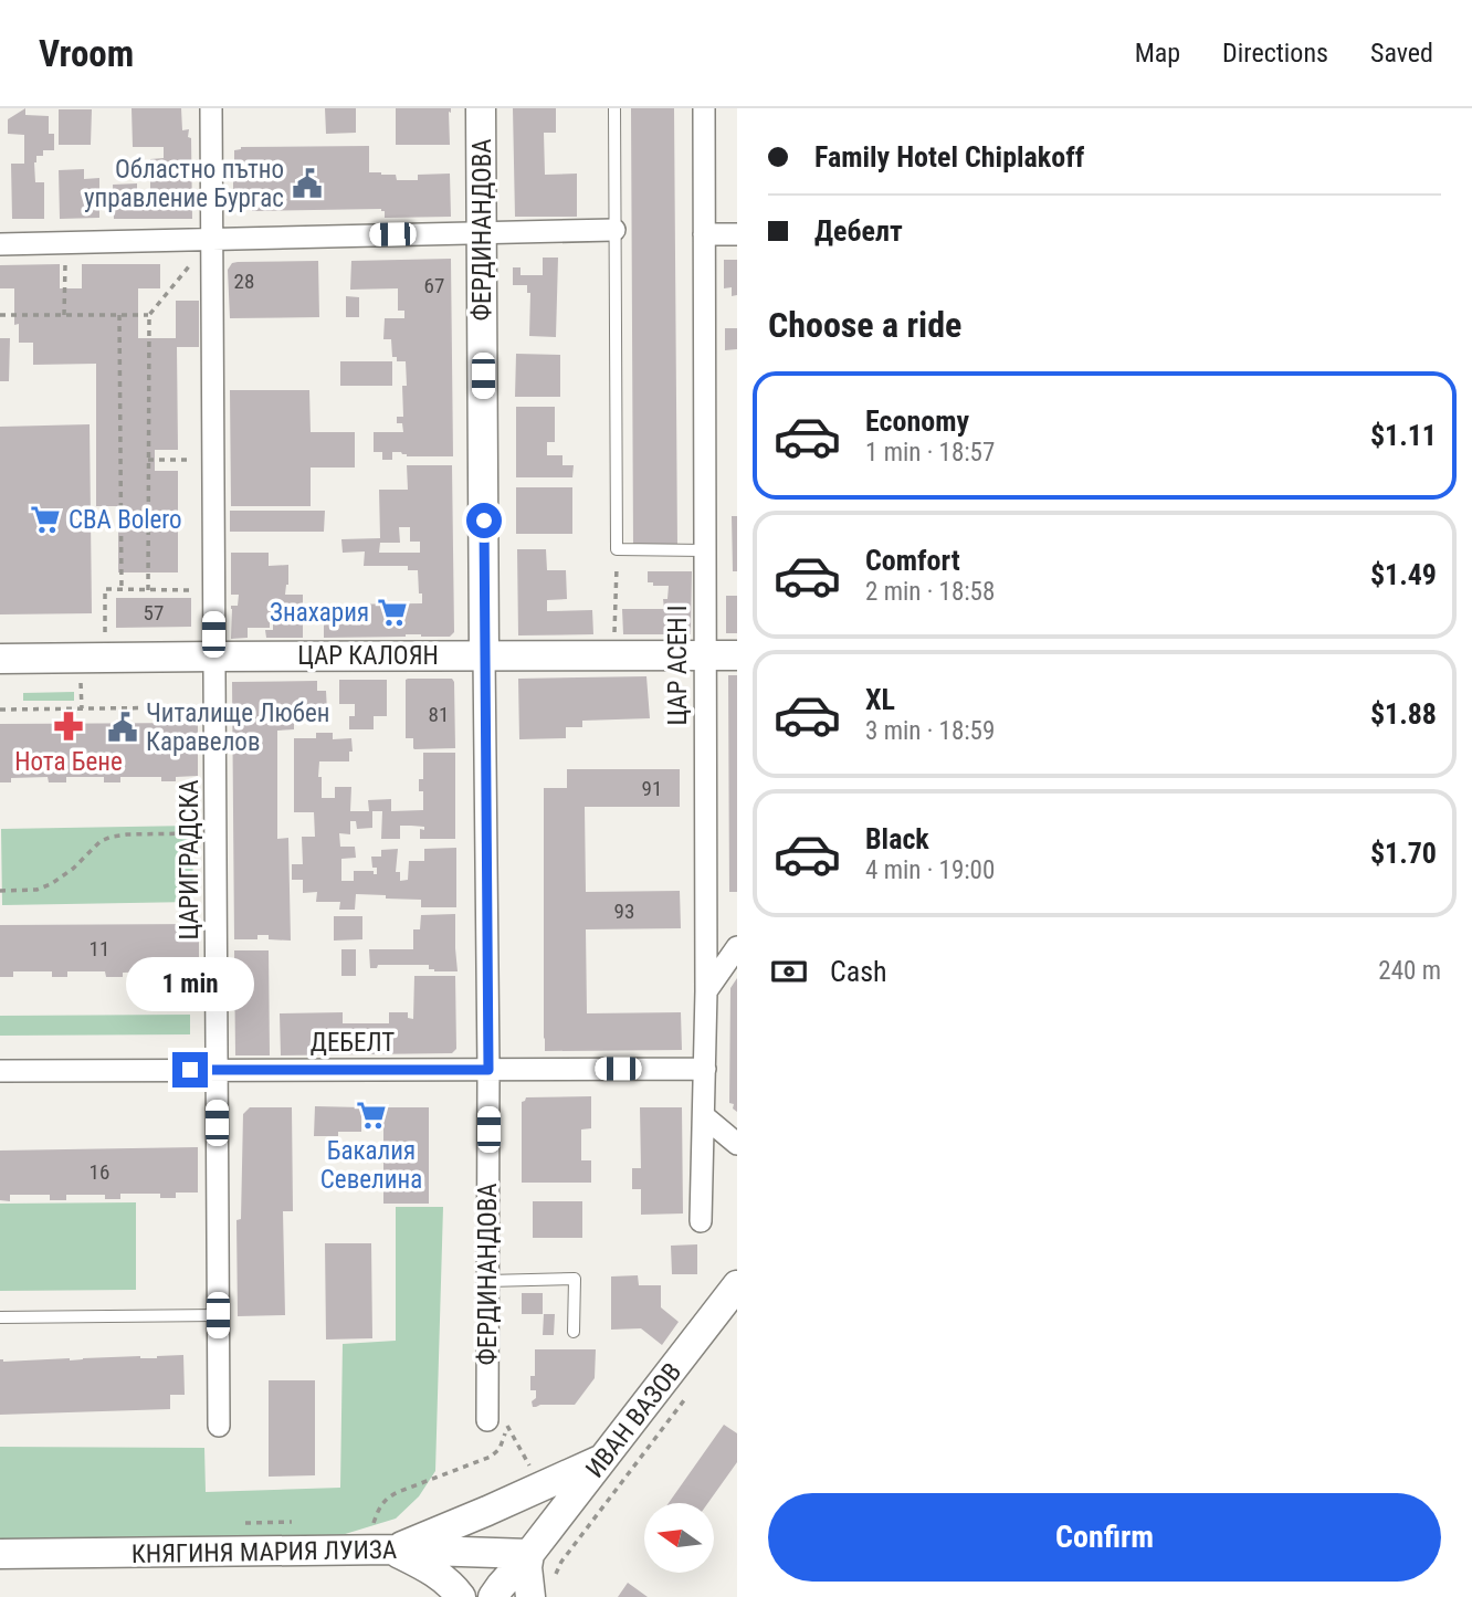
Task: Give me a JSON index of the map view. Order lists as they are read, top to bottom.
{
  "streets": {
    "street": [
      "ФЕРДИНАНДОВА",
      "ЦАР КАЛОЯН",
      "ЦАР АСЕН I",
      "ЦАРИГРАДСКА",
      "ДЕБЕЛТ",
      "ИВАН ВАЗОВ",
      "КНЯГИНЯ МАРИЯ ЛУИЗА"
    ]
  },
  "crossings": [
    ["ФЕРДИНАНДОВА", "ЦАР КАЛОЯН"],
    ["ФЕРДИНАНДОВА", "ДЕБЕЛТ"],
    ["ЦАР КАЛОЯН", "ЦАР АСЕН I"],
    ["ЦАР КАЛОЯН", "ЦАРИГРАДСКА"],
    ["ЦАР АСЕН I", "ДЕБЕЛТ"],
    ["ЦАРИГРАДСКА", "ДЕБЕЛТ"],
    ["ИВАН ВАЗОВ", "КНЯГИНЯ МАРИЯ ЛУИЗА"]
  ],
  "places": {
    "public building": ["Oбластно пътно управление Бургас", "Читалище Любен Каравелов"],
    "supermarket": ["CBA Bolero", "Знахария", "Бакалия Севелина"],
    "pharmacy": ["Нота Бене"]
  },
  "house_numbers": [
    "28",
    "67",
    "57",
    "81",
    "91",
    "93",
    "11",
    "16"
  ],
  "north": "left",
  "page": {
    "header": "Vroom",
    "nav": ["Map", "Directions", "Saved"],
    "banner": ["Family Hotel Chiplakoff", "Дебелт"],
    "heading": "Choose a ride",
    "list": [
      {
        "name": "Economy",
        "note": "1 min · 18:57",
        "value": "$1.11"
      },
      {
        "name": "Comfort",
        "note": "2 min · 18:58",
        "value": "$1.49"
      },
      {
        "name": "XL",
        "note": "3 min · 18:59",
        "value": "$1.88"
      },
      {
        "name": "Black",
        "note": "4 min · 19:00",
        "value": "$1.70"
      }
    ],
    "pay": ["Cash", "240 m"],
    "bubble": "1 min",
    "buttons": "Confirm"
  }
}
